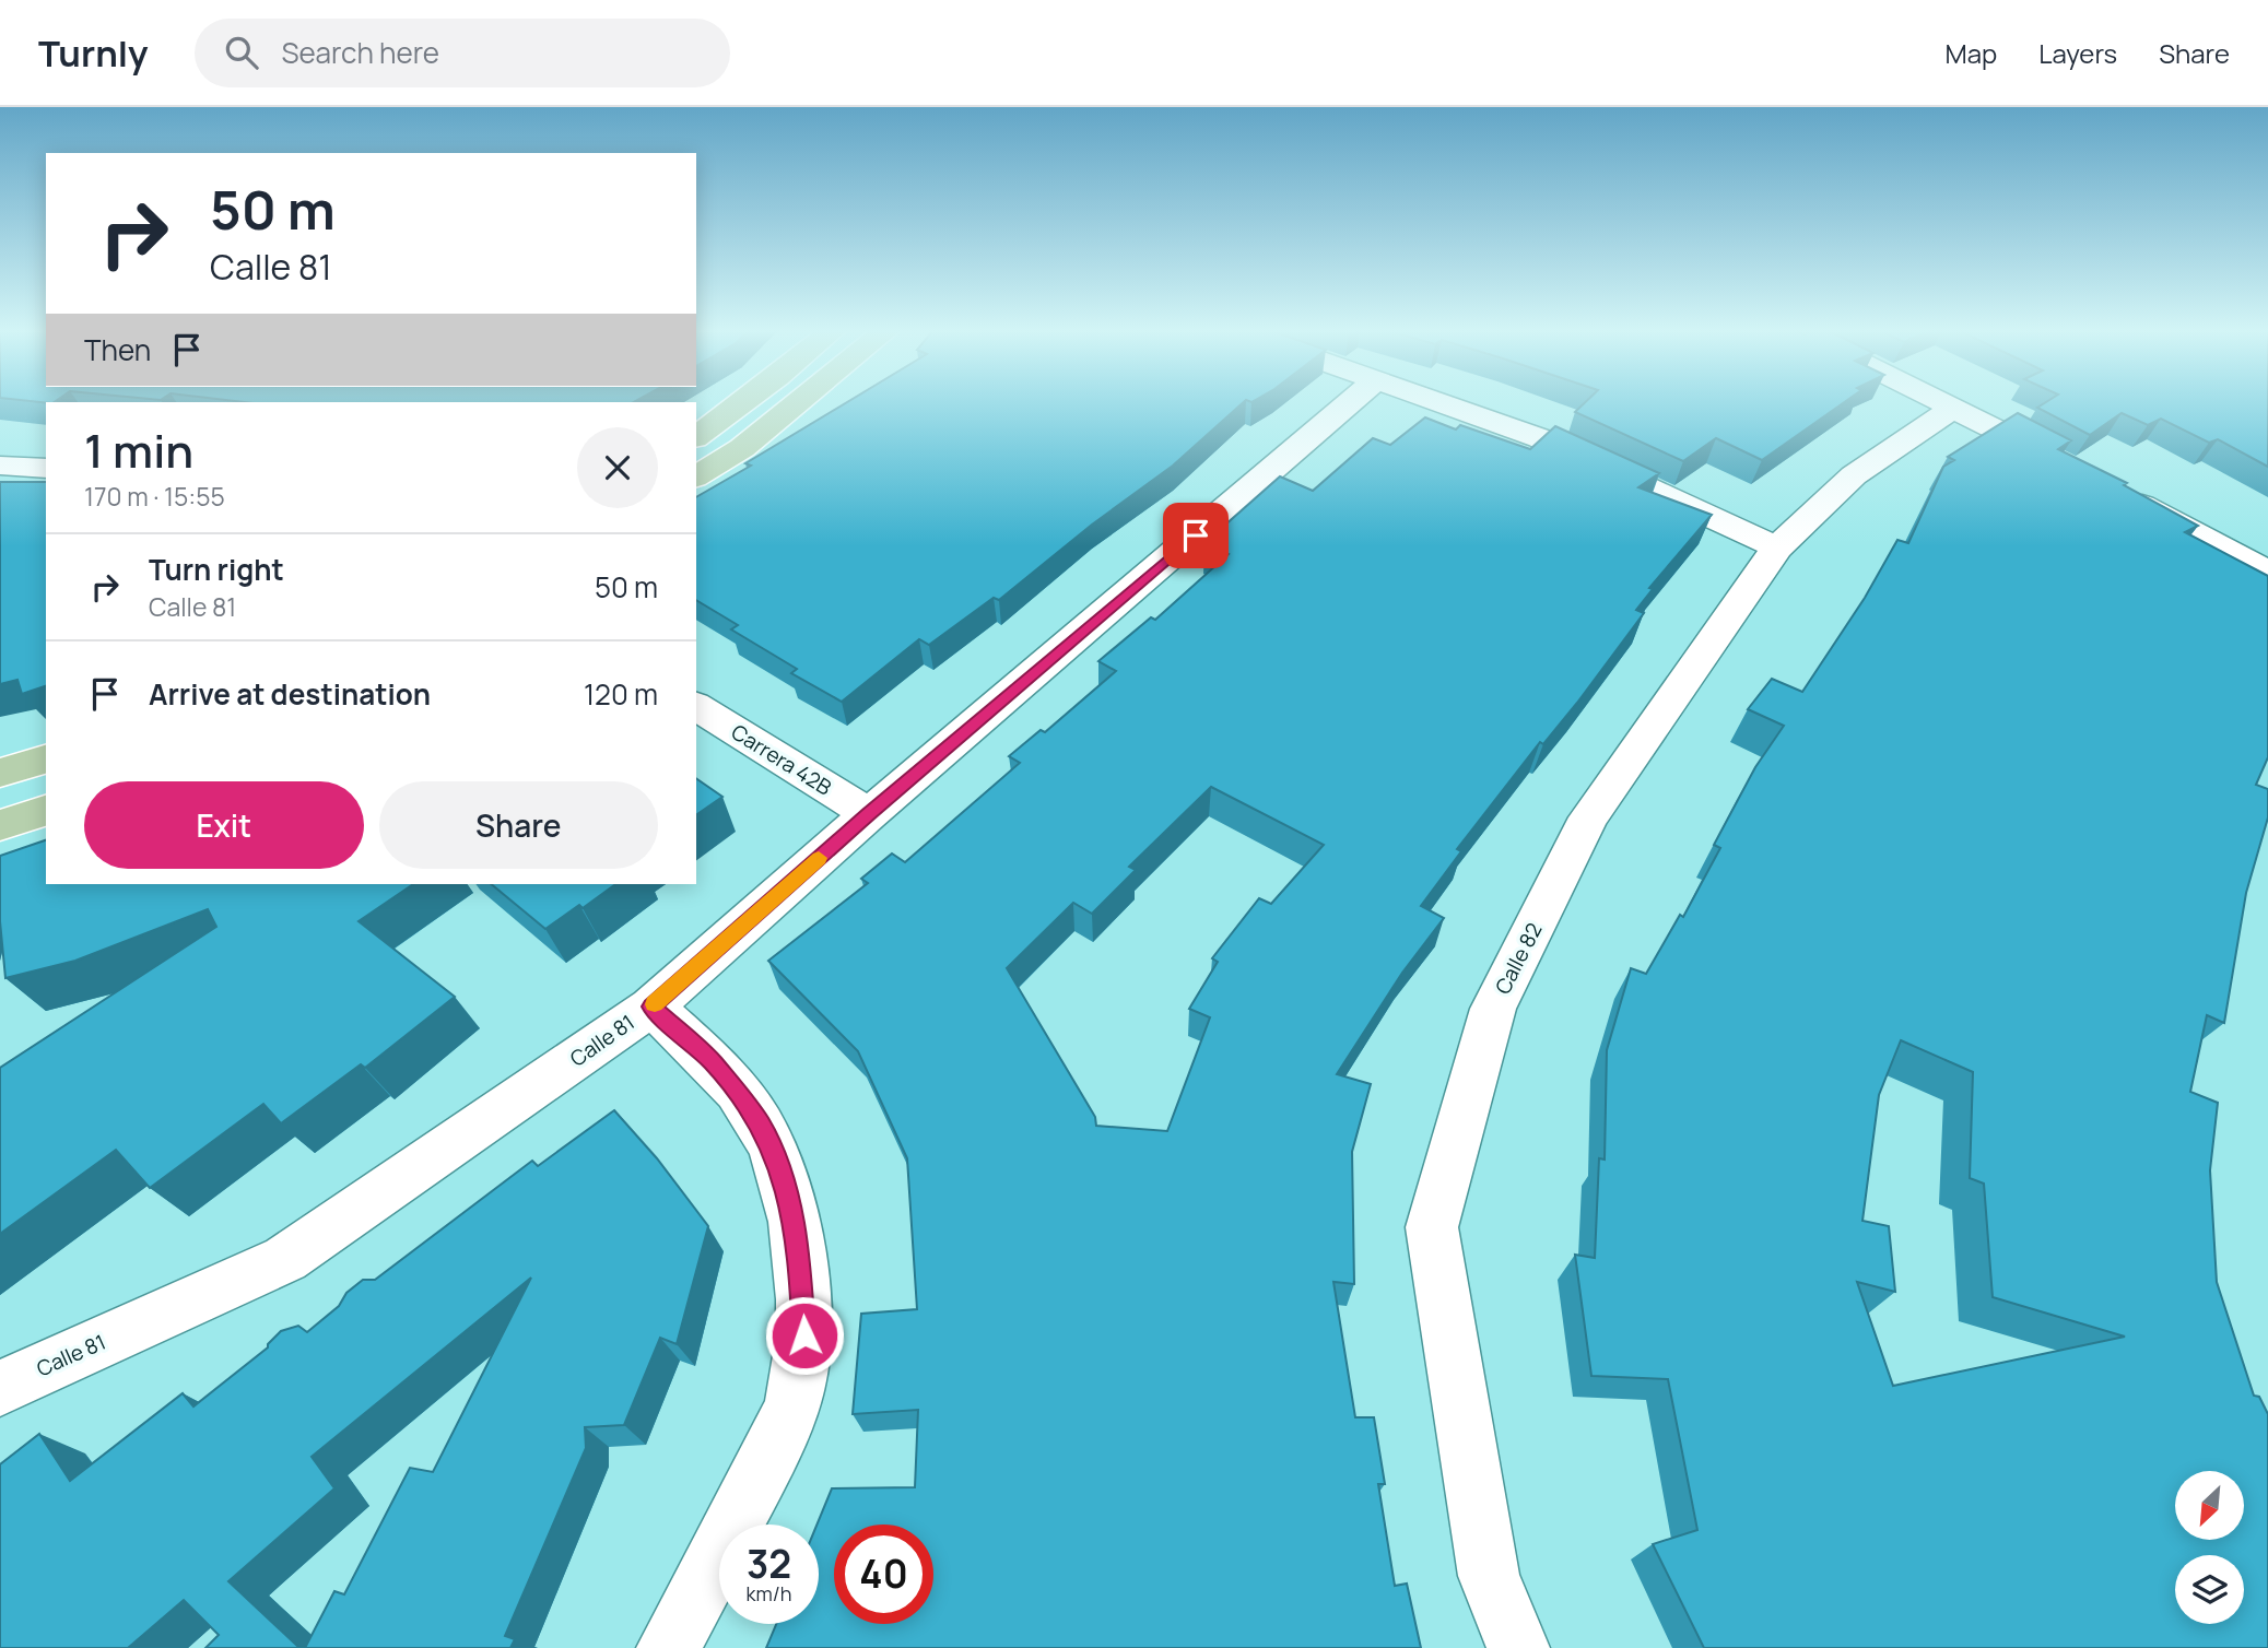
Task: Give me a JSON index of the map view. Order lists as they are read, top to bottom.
{
  "streets": {
    "street": ["Carrera 42B", "Calle 82", "Calle 81"]
  },
  "crossings": [
    ["Carrera 42B", "Calle 81"]
  ],
  "north": "bottom left",
  "page": {
    "header": "Turnly",
    "search": "Search here",
    "nav": ["Map", "Layers", "Share"],
    "turn": ["50 m", "Calle 81"],
    "then": "Then",
    "heading": ["1 min", "170 m · 15:55"],
    "list": [
      {
        "name": "Turn right",
        "note": "Calle 81",
        "value": "50 m"
      },
      {
        "name": "Arrive at destination",
        "value": "120 m"
      }
    ],
    "buttons": ["Exit", "Share"],
    "speed": "32 km/h",
    "limit": "40"
  }
}
